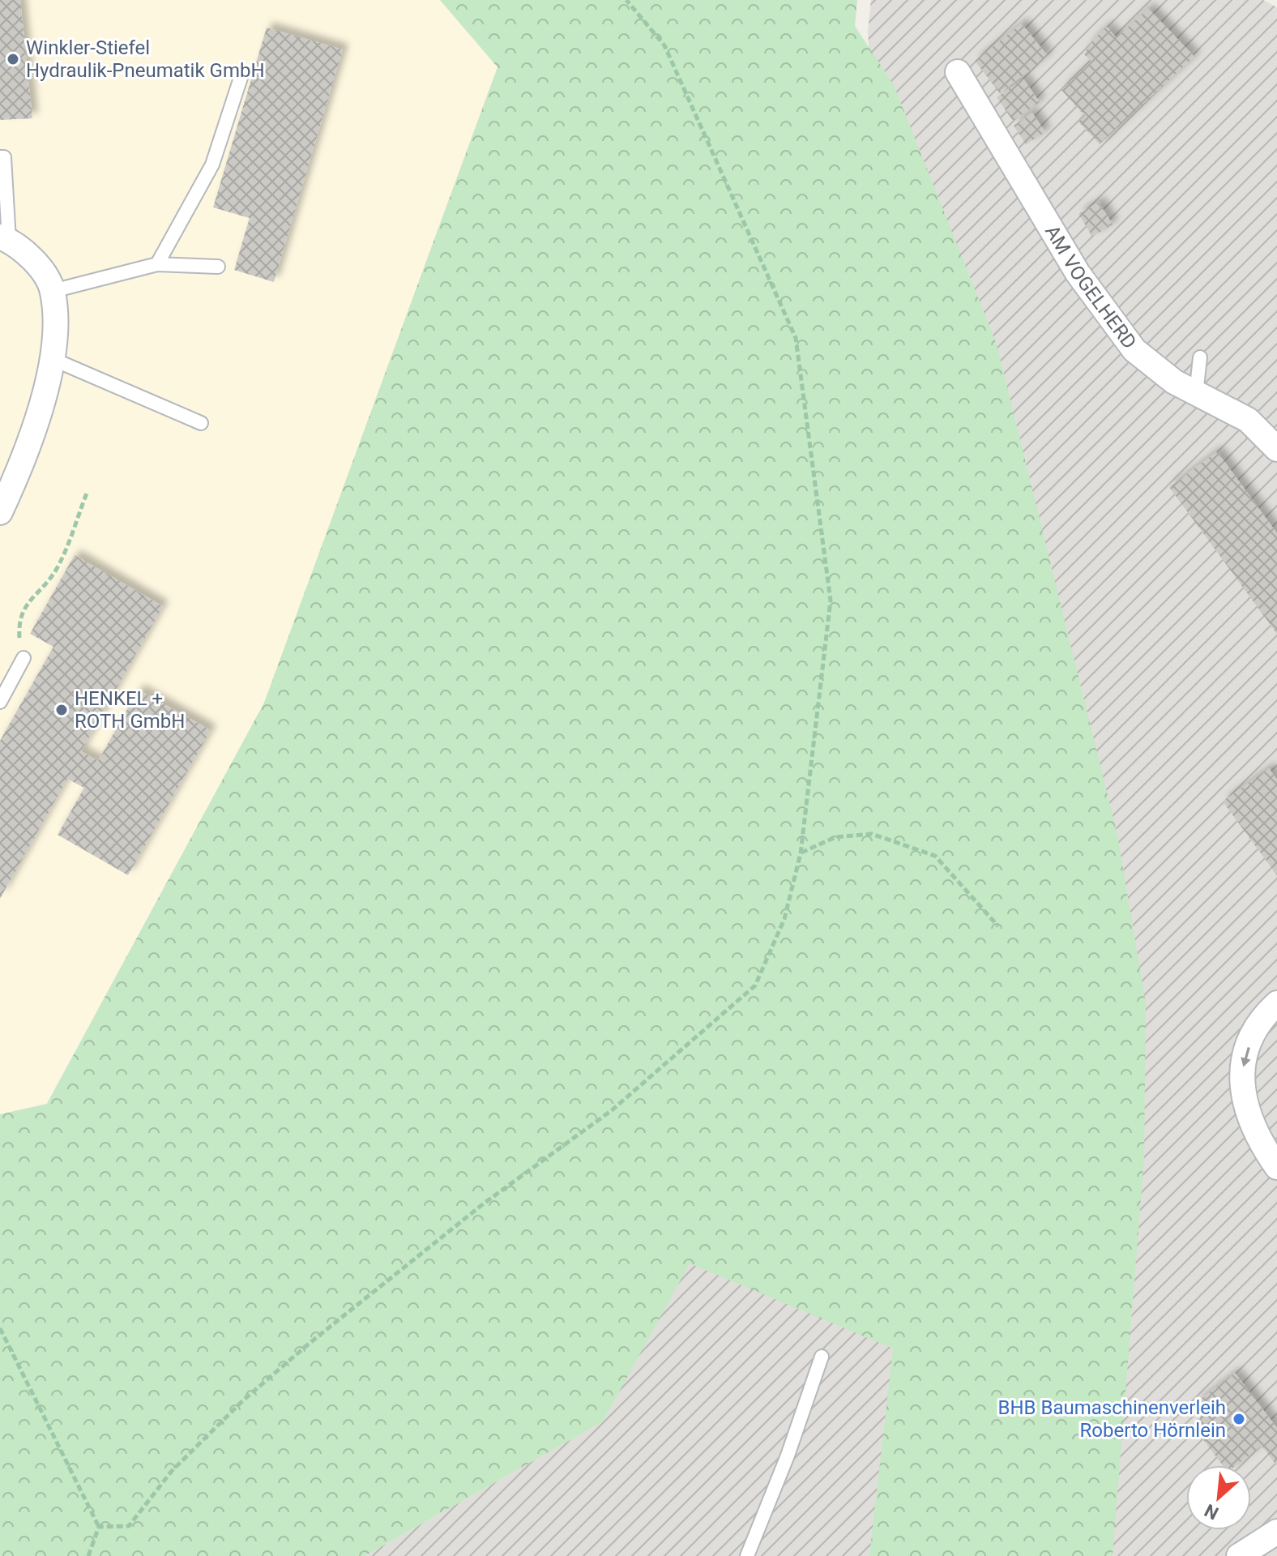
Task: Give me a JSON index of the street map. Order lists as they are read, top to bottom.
{
  "streets": {
    "street": ["AM VOGELHERD"]
  },
  "places": ["Winkler-Stiefel Hydraulik-Pneumatik GmbH", "HENKEL + ROTH GmbH", "BHB Baumaschinenverleih Roberto Hörnlein"],
  "north": "bottom left"
}
